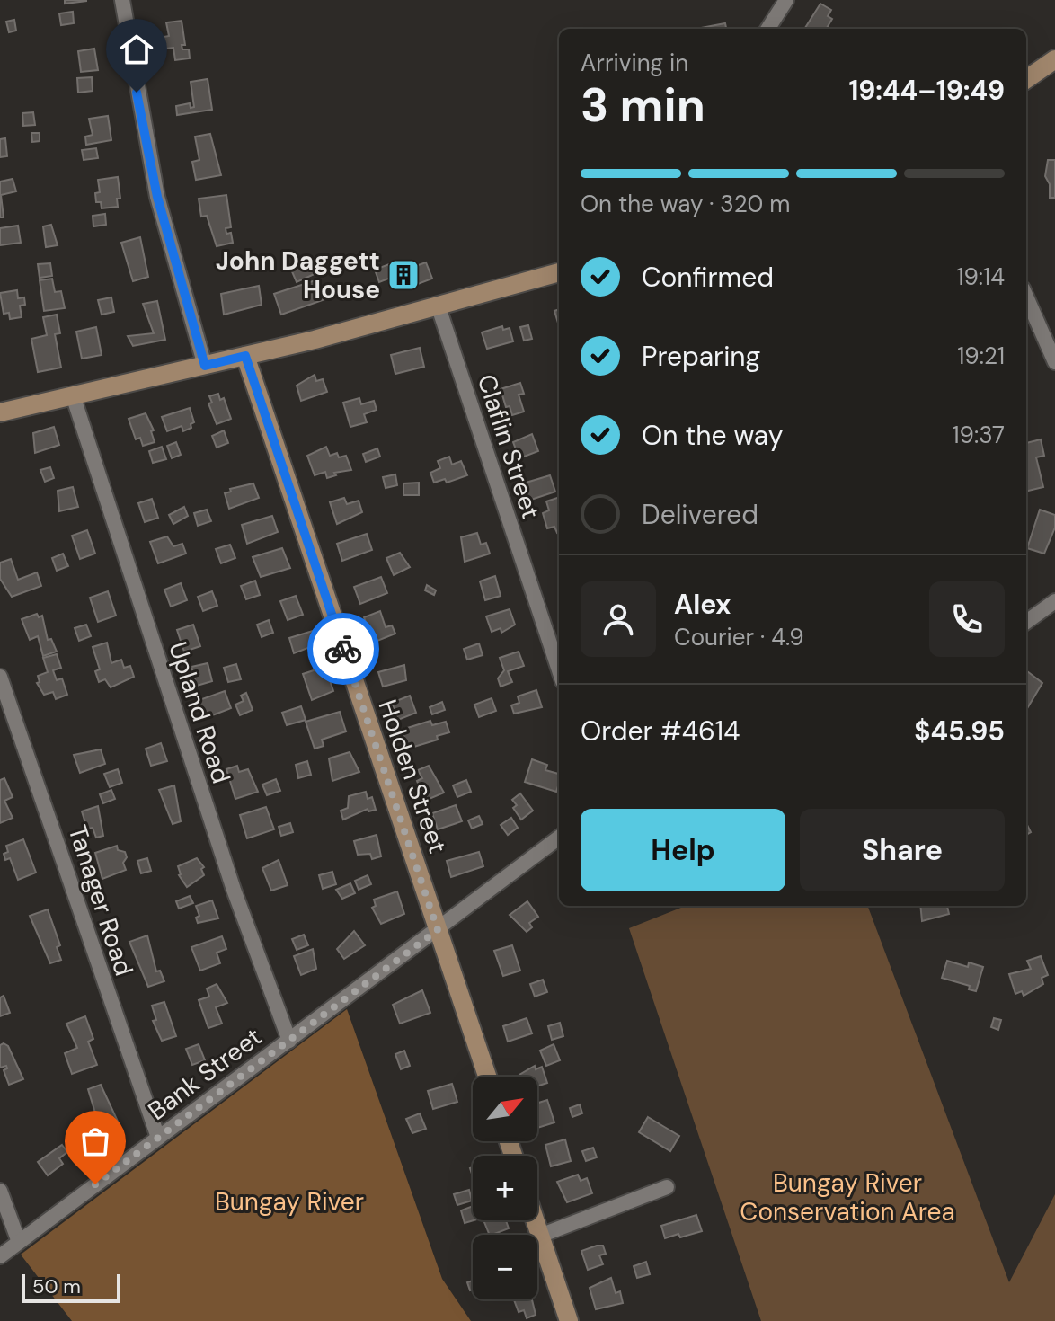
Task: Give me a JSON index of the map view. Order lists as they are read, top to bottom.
{
  "streets": {
    "main road": ["Holden Street"],
    "street": [
      "Claflin Street",
      "Upland Road",
      "Tanager Road",
      "Bank Street"
    ]
  },
  "crossings": [
    ["Upland Road", "Bank Street"],
    ["Holden Street", "Bank Street"],
    ["Tanager Road", "Bank Street"]
  ],
  "parks": ["Bungay River Conservation Area", "Bungay River"],
  "places": {
    "building": ["John Daggett House"]
  },
  "scale_bar": "50 m",
  "north": "top right",
  "page": {
    "heading": ["3 min", "Arriving in", "19:44–19:49"],
    "panel": [
      "Alex",
      "Courier · 4.9",
      "Order #4614",
      "$45.95"
    ],
    "bar": "On the way · 320 m",
    "list": [
      ["Confirmed", "19:14"],
      ["Preparing", "19:21"],
      ["On the way", "19:37"],
      "Delivered"
    ],
    "buttons": ["Help", "Share"],
    "map_buttons": ["+", "−"],
    "scale": "50 m"
  }
}
